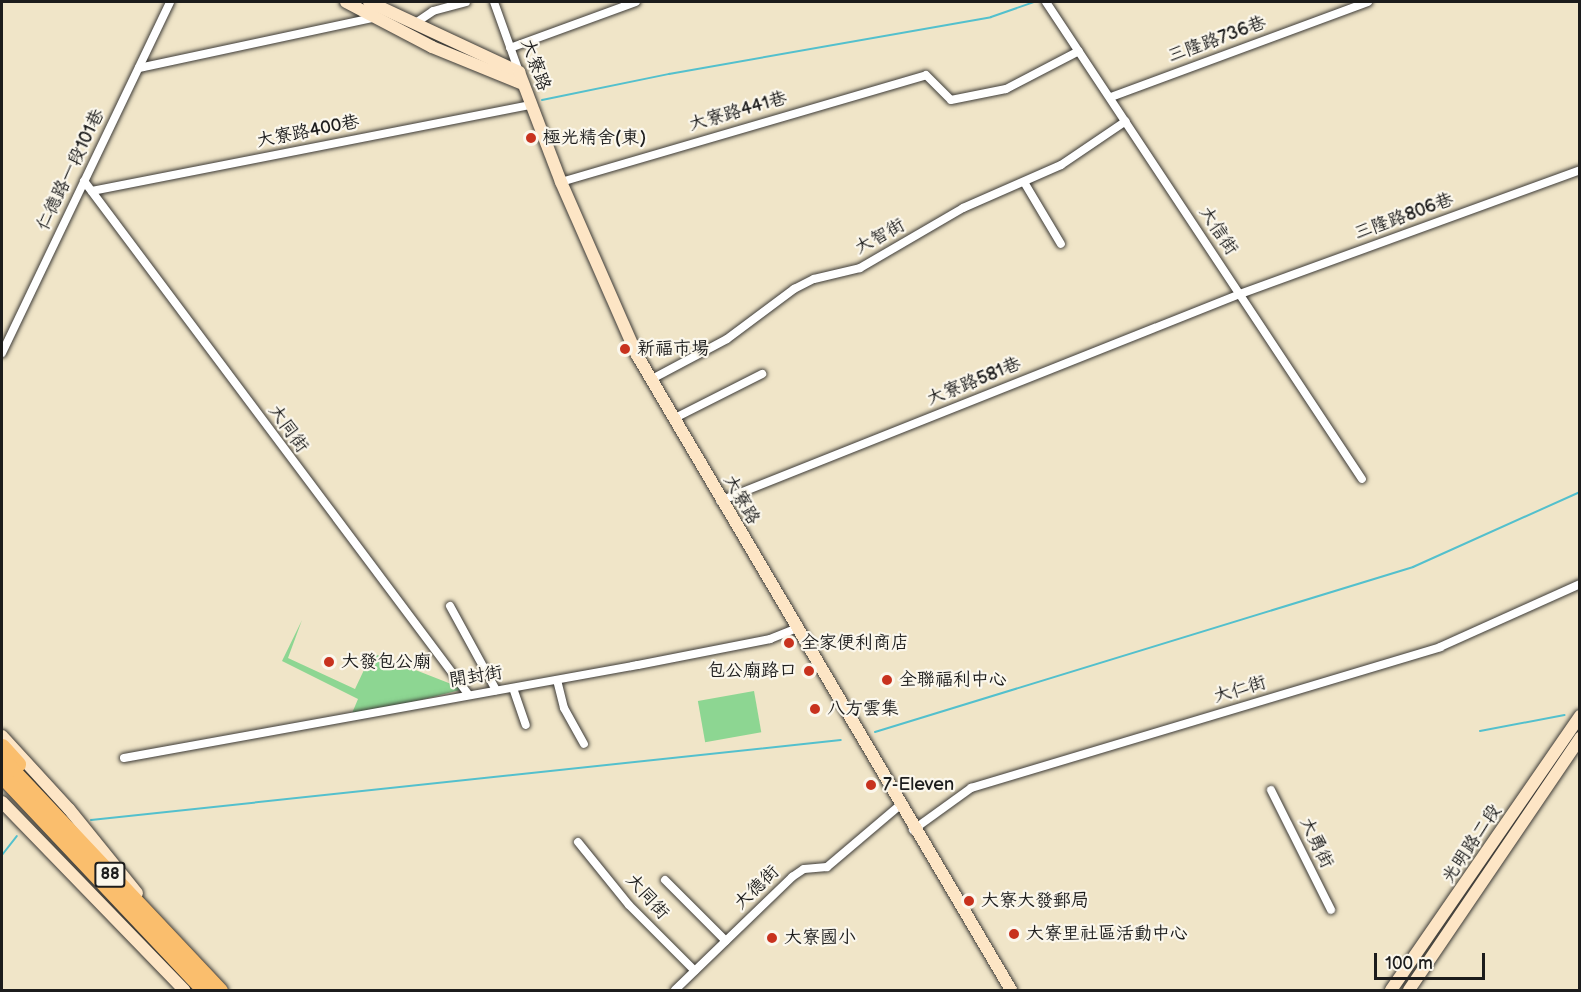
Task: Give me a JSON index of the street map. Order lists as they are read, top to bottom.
{
  "streets": {
    "highway": ["88"],
    "street": [
      "三隆路736巷",
      "大寮路",
      "大寮路441巷",
      "大寮路400巷",
      "仁德路一段101巷",
      "三隆路806巷",
      "大信街",
      "大智街",
      "大寮路581巷",
      "大同街",
      "開封街",
      "大仁街",
      "大勇街",
      "光明路二段",
      "大德街"
    ]
  },
  "crossings": [
    ["三隆路736巷", "大信街"],
    ["大寮路", "大寮路441巷"],
    ["大寮路", "大寮路400巷"],
    ["大寮路", "大智街"],
    ["大寮路", "大寮路581巷"],
    ["大寮路", "開封街"],
    ["大寮路", "大仁街"],
    ["大寮路", "大德街"],
    ["大寮路441巷", "大信街"],
    ["大寮路400巷", "大同街"],
    ["仁德路一段101巷", "大同街"],
    ["三隆路806巷", "大信街"],
    ["三隆路806巷", "大寮路581巷"],
    ["大信街", "大智街"],
    ["大信街", "大寮路581巷"],
    ["大同街", "開封街"],
    ["大同街", "大德街"]
  ],
  "places": [
    "極光精舍(東)",
    "新福市場",
    "全家便利商店",
    "大發包公廟",
    "包公廟路口",
    "全聯福利中心",
    "八方雲集",
    "7-Eleven",
    "大寮大發郵局",
    "大寮里社區活動中心",
    "大寮國小"
  ],
  "scale_bar": "100 m"
}
